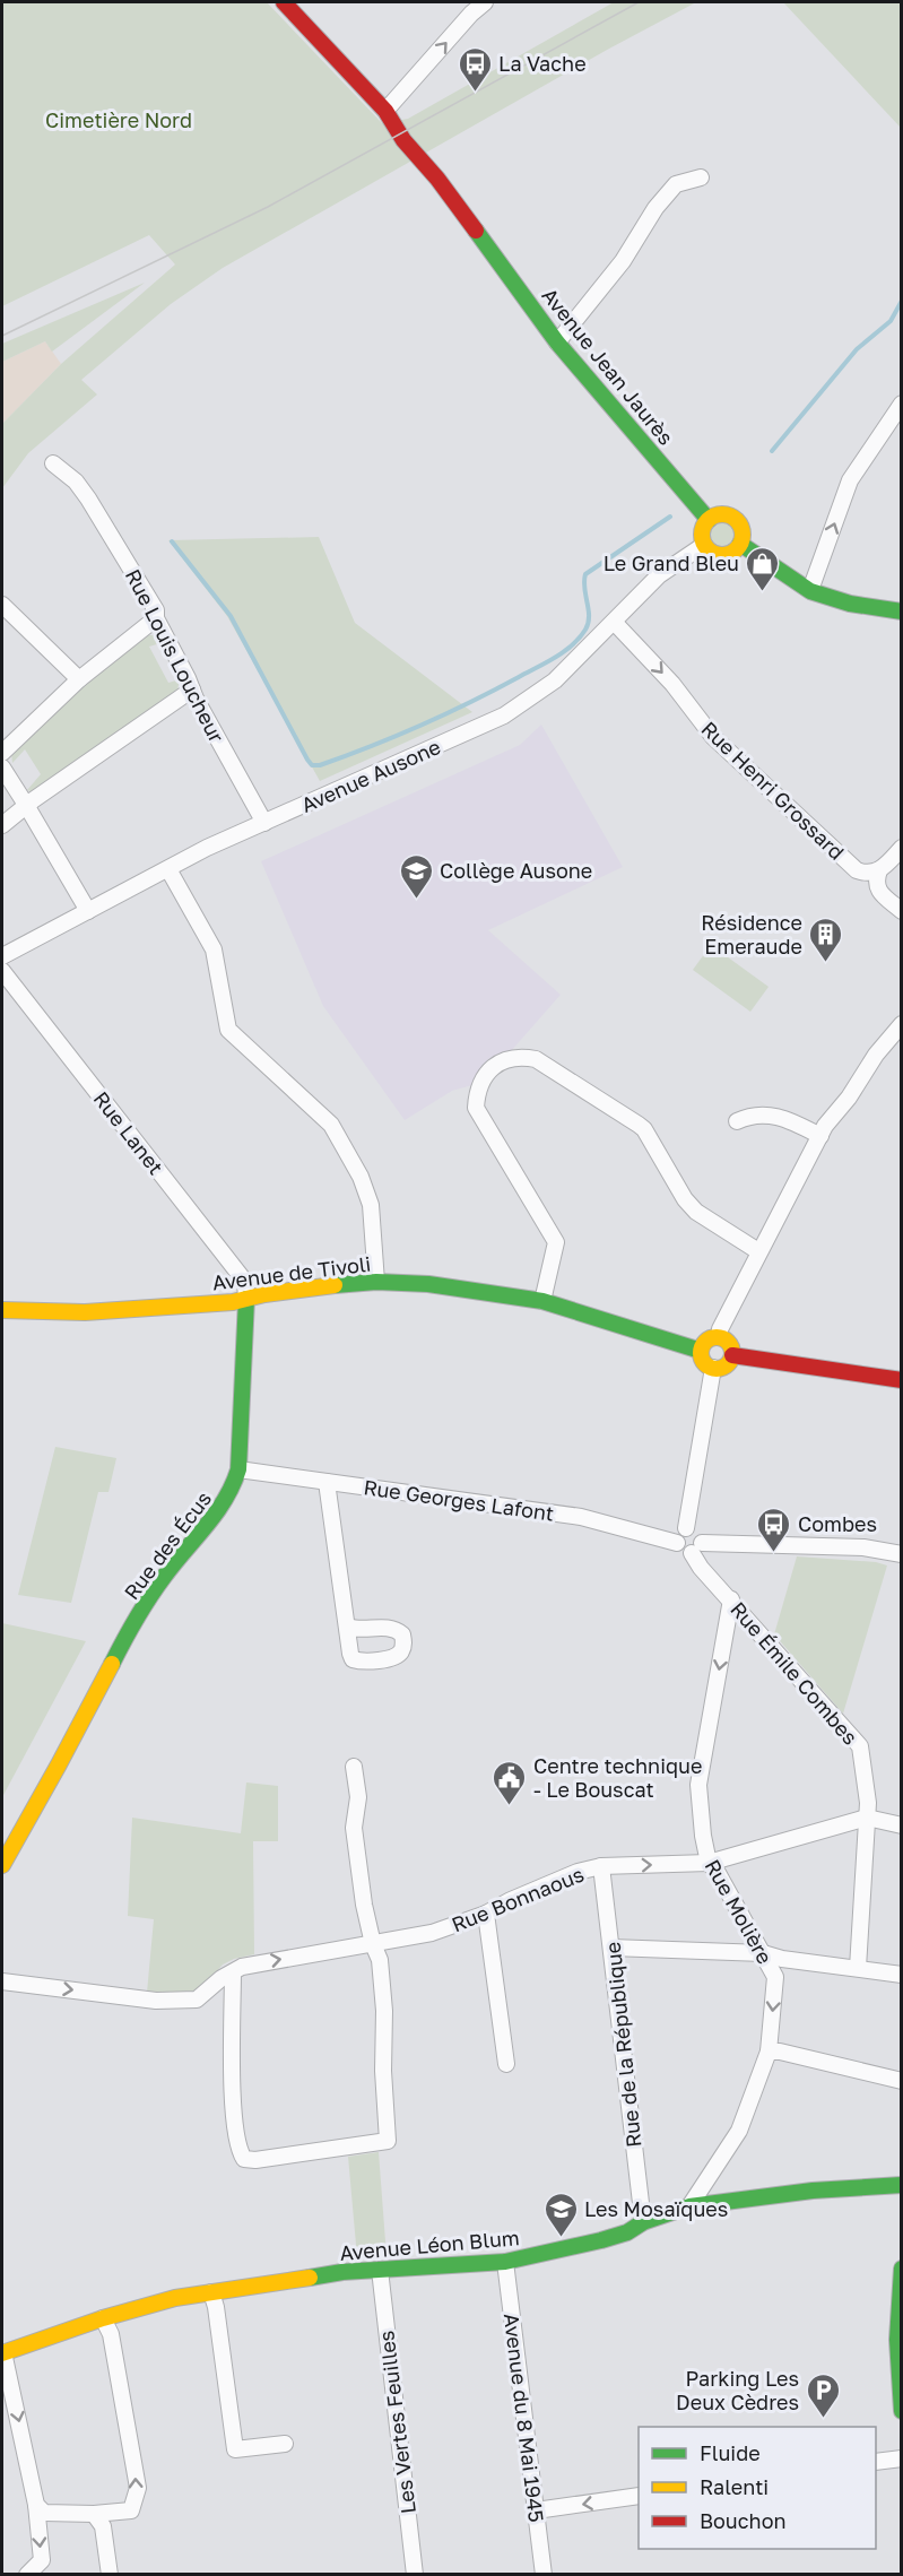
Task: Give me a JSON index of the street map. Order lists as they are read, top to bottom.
{
  "streets": {
    "street": [
      "Avenue Jean Jaurès",
      "Rue Louis Loucheur",
      "Avenue Ausone",
      "Rue Henri Grossard",
      "Rue Lanet",
      "Avenue de Tivoli",
      "Rue Georges Lafont",
      "Rue des Écus",
      "Rue Émile Combes",
      "Rue Bonnaous",
      "Rue Molière",
      "Rue de la République",
      "Avenue Léon Blum",
      "Avenue du 8 Mai 1945",
      "Les Vertes Feuilles"
    ]
  },
  "crossings": [
    ["Avenue Jean Jaurès", "Avenue Ausone"],
    ["Rue Louis Loucheur", "Avenue Ausone"],
    ["Avenue Ausone", "Rue Henri Grossard"],
    ["Rue Lanet", "Avenue de Tivoli"],
    ["Rue Lanet", "Rue des Écus"],
    ["Avenue de Tivoli", "Rue des Écus"],
    ["Rue Georges Lafont", "Rue des Écus"],
    ["Rue Georges Lafont", "Rue Émile Combes"],
    ["Rue Émile Combes", "Rue Bonnaous"],
    ["Rue Émile Combes", "Rue Molière"],
    ["Rue Bonnaous", "Rue Molière"],
    ["Rue Bonnaous", "Rue de la République"],
    ["Rue Molière", "Avenue Léon Blum"],
    ["Rue de la République", "Avenue Léon Blum"],
    ["Avenue Léon Blum", "Avenue du 8 Mai 1945"],
    ["Avenue Léon Blum", "Les Vertes Feuilles"]
  ],
  "one_way": ["Rue Henri Grossard", "Rue Bonnaous", "Rue Molière"],
  "parks": ["Cimetière Nord"],
  "places": {
    "bus stop": ["La Vache", "Combes"],
    "shop": ["Le Grand Bleu"],
    "school or university": ["Collège Ausone", "Les Mosaïques"],
    "building": ["Résidence Emeraude"],
    "public building": ["Centre technique - Le Bouscat"],
    "parking": ["Parking Les Deux Cèdres"]
  },
  "legend": ["Fluide", "Ralenti", "Bouchon"]
}
